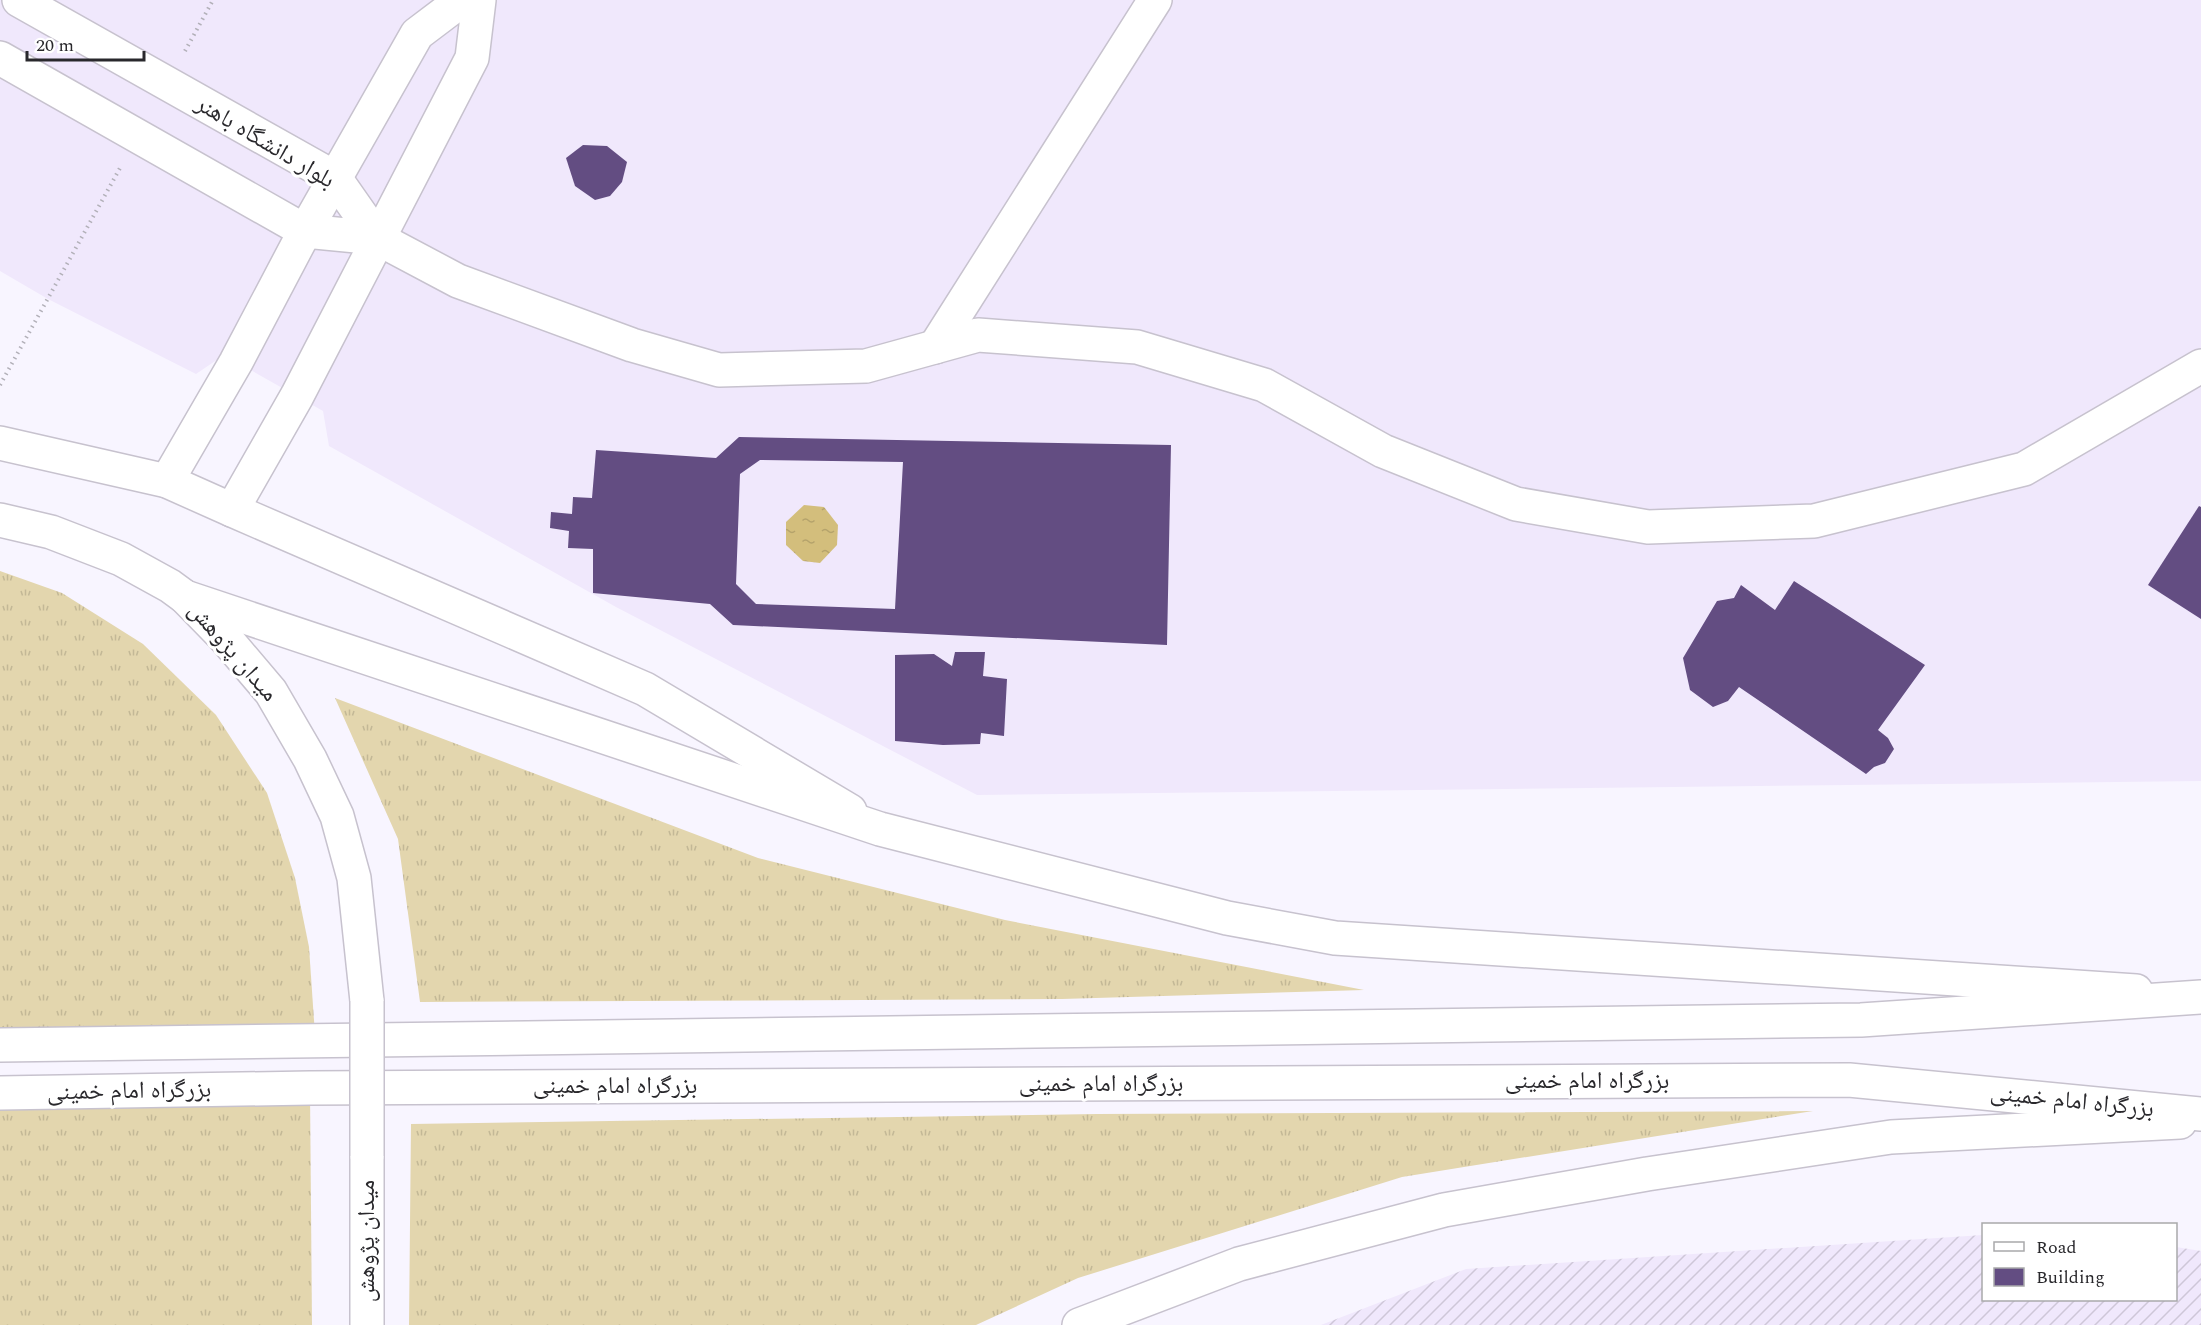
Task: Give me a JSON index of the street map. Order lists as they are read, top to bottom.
{
  "streets": {
    "main road": ["بلوار دانشگاه باهنر", "میدان پژوهش", "بزرگراه امام خمینی"]
  },
  "legend": ["Road", "Building"],
  "scale_bar": "20 m"
}
